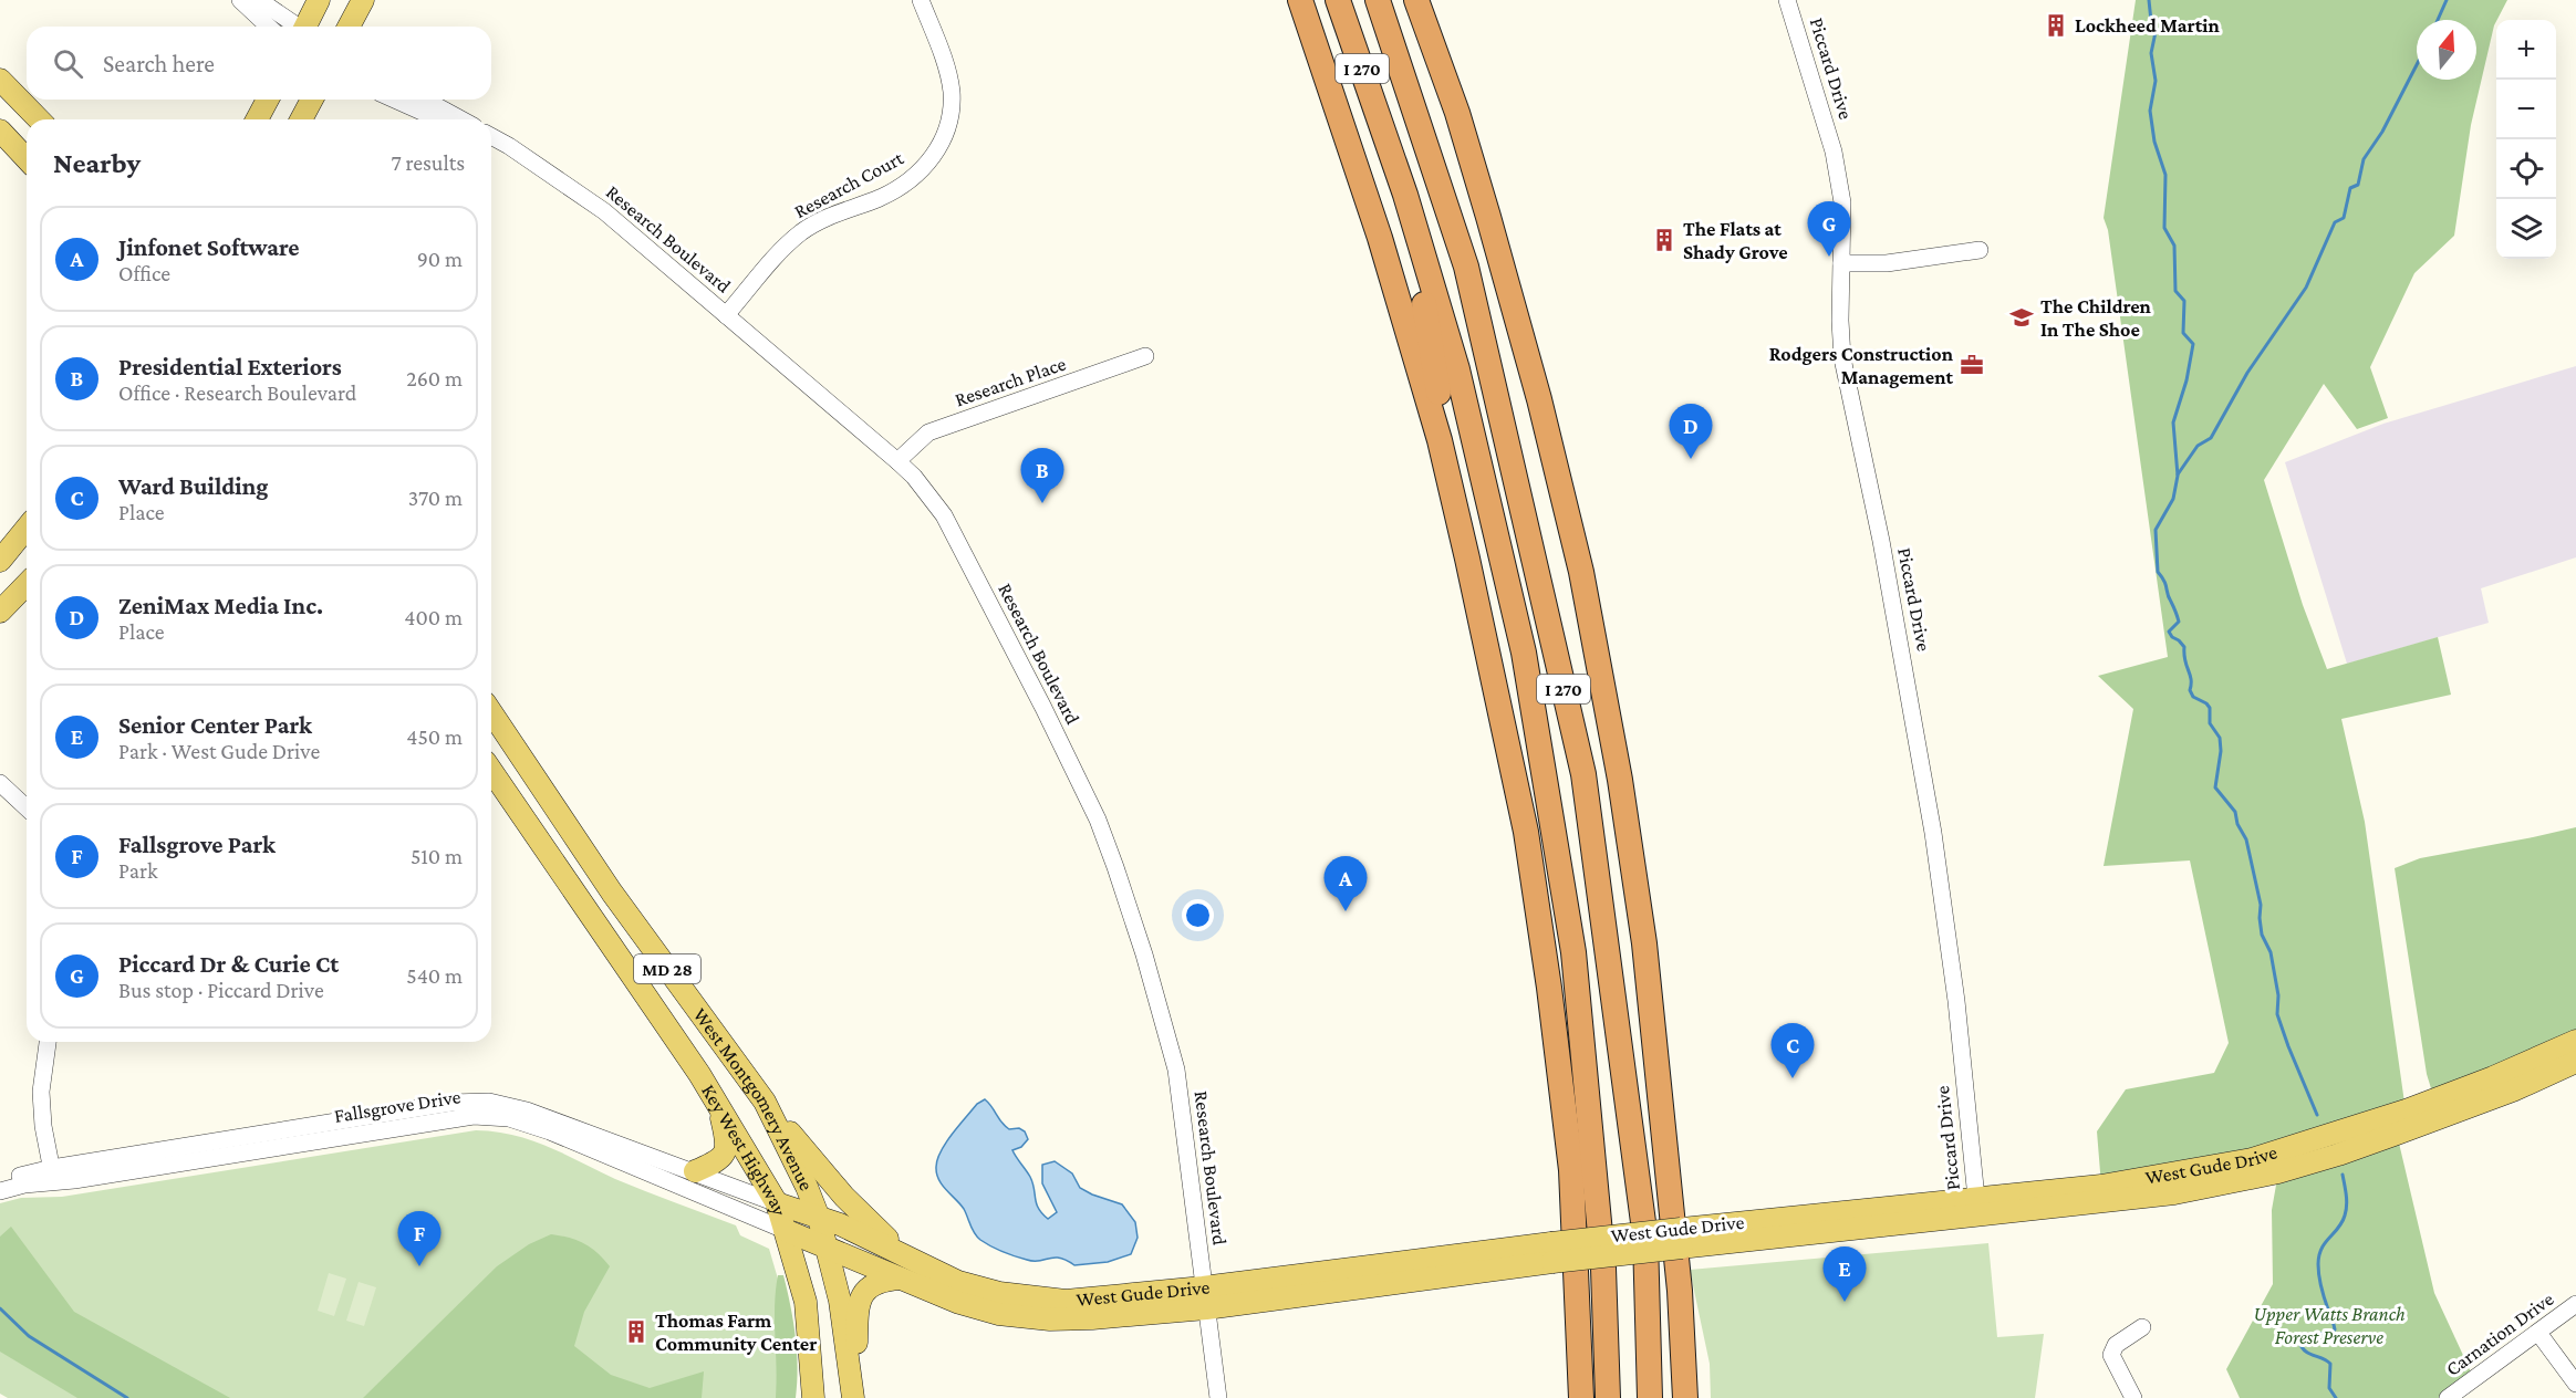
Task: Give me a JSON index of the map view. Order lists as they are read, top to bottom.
{
  "streets": {
    "highway": ["I 270"],
    "main road": [
      "MD 28",
      "West Montgomery Avenue",
      "Key West Highway",
      "West Gude Drive"
    ],
    "street": [
      "Piccard Drive",
      "Research Court",
      "Research Boulevard",
      "Research Place",
      "Fallsgrove Drive",
      "Carnation Drive"
    ]
  },
  "crossings": [
    ["Piccard Drive", "West Gude Drive"],
    ["Research Court", "Research Boulevard"],
    ["Research Boulevard", "Research Place"],
    ["Research Boulevard", "West Gude Drive"],
    ["MD 28", "Fallsgrove Drive"],
    ["MD 28", "Key West Highway"],
    ["MD 28", "West Gude Drive"],
    ["West Montgomery Avenue", "Key West Highway"],
    ["West Montgomery Avenue", "West Gude Drive"],
    ["Fallsgrove Drive", "Key West Highway"],
    ["Fallsgrove Drive", "West Gude Drive"],
    ["Key West Highway", "West Gude Drive"]
  ],
  "parks": ["Upper Watts Branch Forest Preserve"],
  "places": {
    "building": ["Lockheed Martin", "The Flats at Shady Grove", "Thomas Farm Community Center"],
    "school or university": ["The Children In The Shoe"],
    "office": ["Rodgers Construction Management"]
  },
  "north": "top",
  "page": {
    "map_buttons": ["+", "−"],
    "search": "Search here",
    "heading": ["Nearby", "7 results"],
    "pins": [
      "G",
      "D",
      "B",
      "A",
      "C",
      "F",
      "E"
    ],
    "list": [
      {
        "mark": "A",
        "name": "Jinfonet Software",
        "note": "Office",
        "value": "90 m"
      },
      {
        "mark": "B",
        "name": "Presidential Exteriors",
        "note": "Office · Research Boulevard",
        "value": "260 m"
      },
      {
        "mark": "C",
        "name": "Ward Building",
        "note": "Place",
        "value": "370 m"
      },
      {
        "mark": "D",
        "name": "ZeniMax Media Inc.",
        "note": "Place",
        "value": "400 m"
      },
      {
        "mark": "E",
        "name": "Senior Center Park",
        "note": "Park · West Gude Drive",
        "value": "450 m"
      },
      {
        "mark": "F",
        "name": "Fallsgrove Park",
        "note": "Park",
        "value": "510 m"
      },
      {
        "mark": "G",
        "name": "Piccard Dr & Curie Ct",
        "note": "Bus stop · Piccard Drive",
        "value": "540 m"
      }
    ]
  }
}
